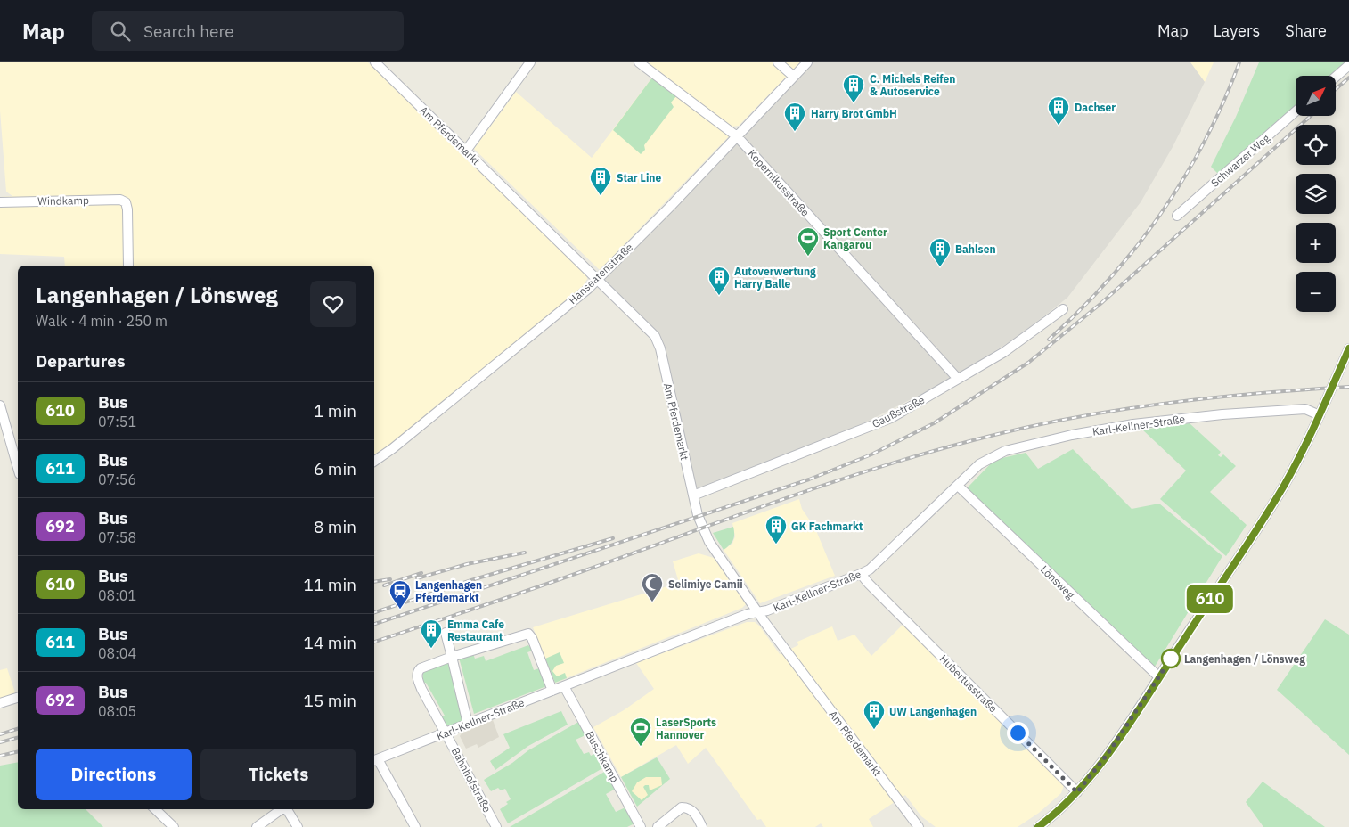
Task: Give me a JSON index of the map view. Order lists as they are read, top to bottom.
{
  "streets": {
    "street": [
      "Am Pferdemarkt",
      "Schwarzer Weg",
      "Kopernikusstraße",
      "Windkamp",
      "Hanseatenstraße",
      "Gaußstraße",
      "Karl-Kellner-Straße",
      "Lönsweg",
      "Hubertusstraße",
      "Buschkamp",
      "Bahnhofstraße"
    ]
  },
  "crossings": [
    ["Am Pferdemarkt", "Hanseatenstraße"],
    ["Am Pferdemarkt", "Gaußstraße"],
    ["Am Pferdemarkt", "Karl-Kellner-Straße"],
    ["Kopernikusstraße", "Hanseatenstraße"],
    ["Kopernikusstraße", "Gaußstraße"],
    ["Karl-Kellner-Straße", "Lönsweg"],
    ["Karl-Kellner-Straße", "Hubertusstraße"],
    ["Karl-Kellner-Straße", "Buschkamp"],
    ["Karl-Kellner-Straße", "Bahnhofstraße"]
  ],
  "places": {
    "building": [
      "C. Michels Reifen & Autoservice",
      "Dachser",
      "Harry Brot GmbH",
      "Star Line",
      "Bahlsen",
      "Autoverwertung Harry Balle",
      "GK Fachmarkt",
      "Emma Cafe Restaurant",
      "UW Langenhagen"
    ],
    "sports": ["Sport Center Kangarou", "LaserSports Hannover"],
    "mosque": ["Selimiye Camii"],
    "station": ["Langenhagen Pferdemarkt"],
    "other": ["Langenhagen / Lönsweg"]
  },
  "lines": ["bus line 610"],
  "north": "top right",
  "page": {
    "header": "Map",
    "search": "Search here",
    "nav": ["Map", "Layers", "Share"],
    "on_map": "610",
    "map_buttons": ["+", "−"],
    "heading": [
      ["Langenhagen / Lönsweg", "Walk · 4 min · 250 m"],
      "Departures"
    ],
    "list": [
      {
        "mark": "610",
        "name": "Bus",
        "note": "07:51",
        "value": "1 min"
      },
      {
        "mark": "611",
        "name": "Bus",
        "note": "07:56",
        "value": "6 min"
      },
      {
        "mark": "692",
        "name": "Bus",
        "note": "07:58",
        "value": "8 min"
      },
      {
        "mark": "610",
        "name": "Bus",
        "note": "08:01",
        "value": "11 min"
      },
      {
        "mark": "611",
        "name": "Bus",
        "note": "08:04",
        "value": "14 min"
      },
      {
        "mark": "692",
        "name": "Bus",
        "note": "08:05",
        "value": "15 min"
      }
    ],
    "buttons": ["Directions", "Tickets"]
  }
}
